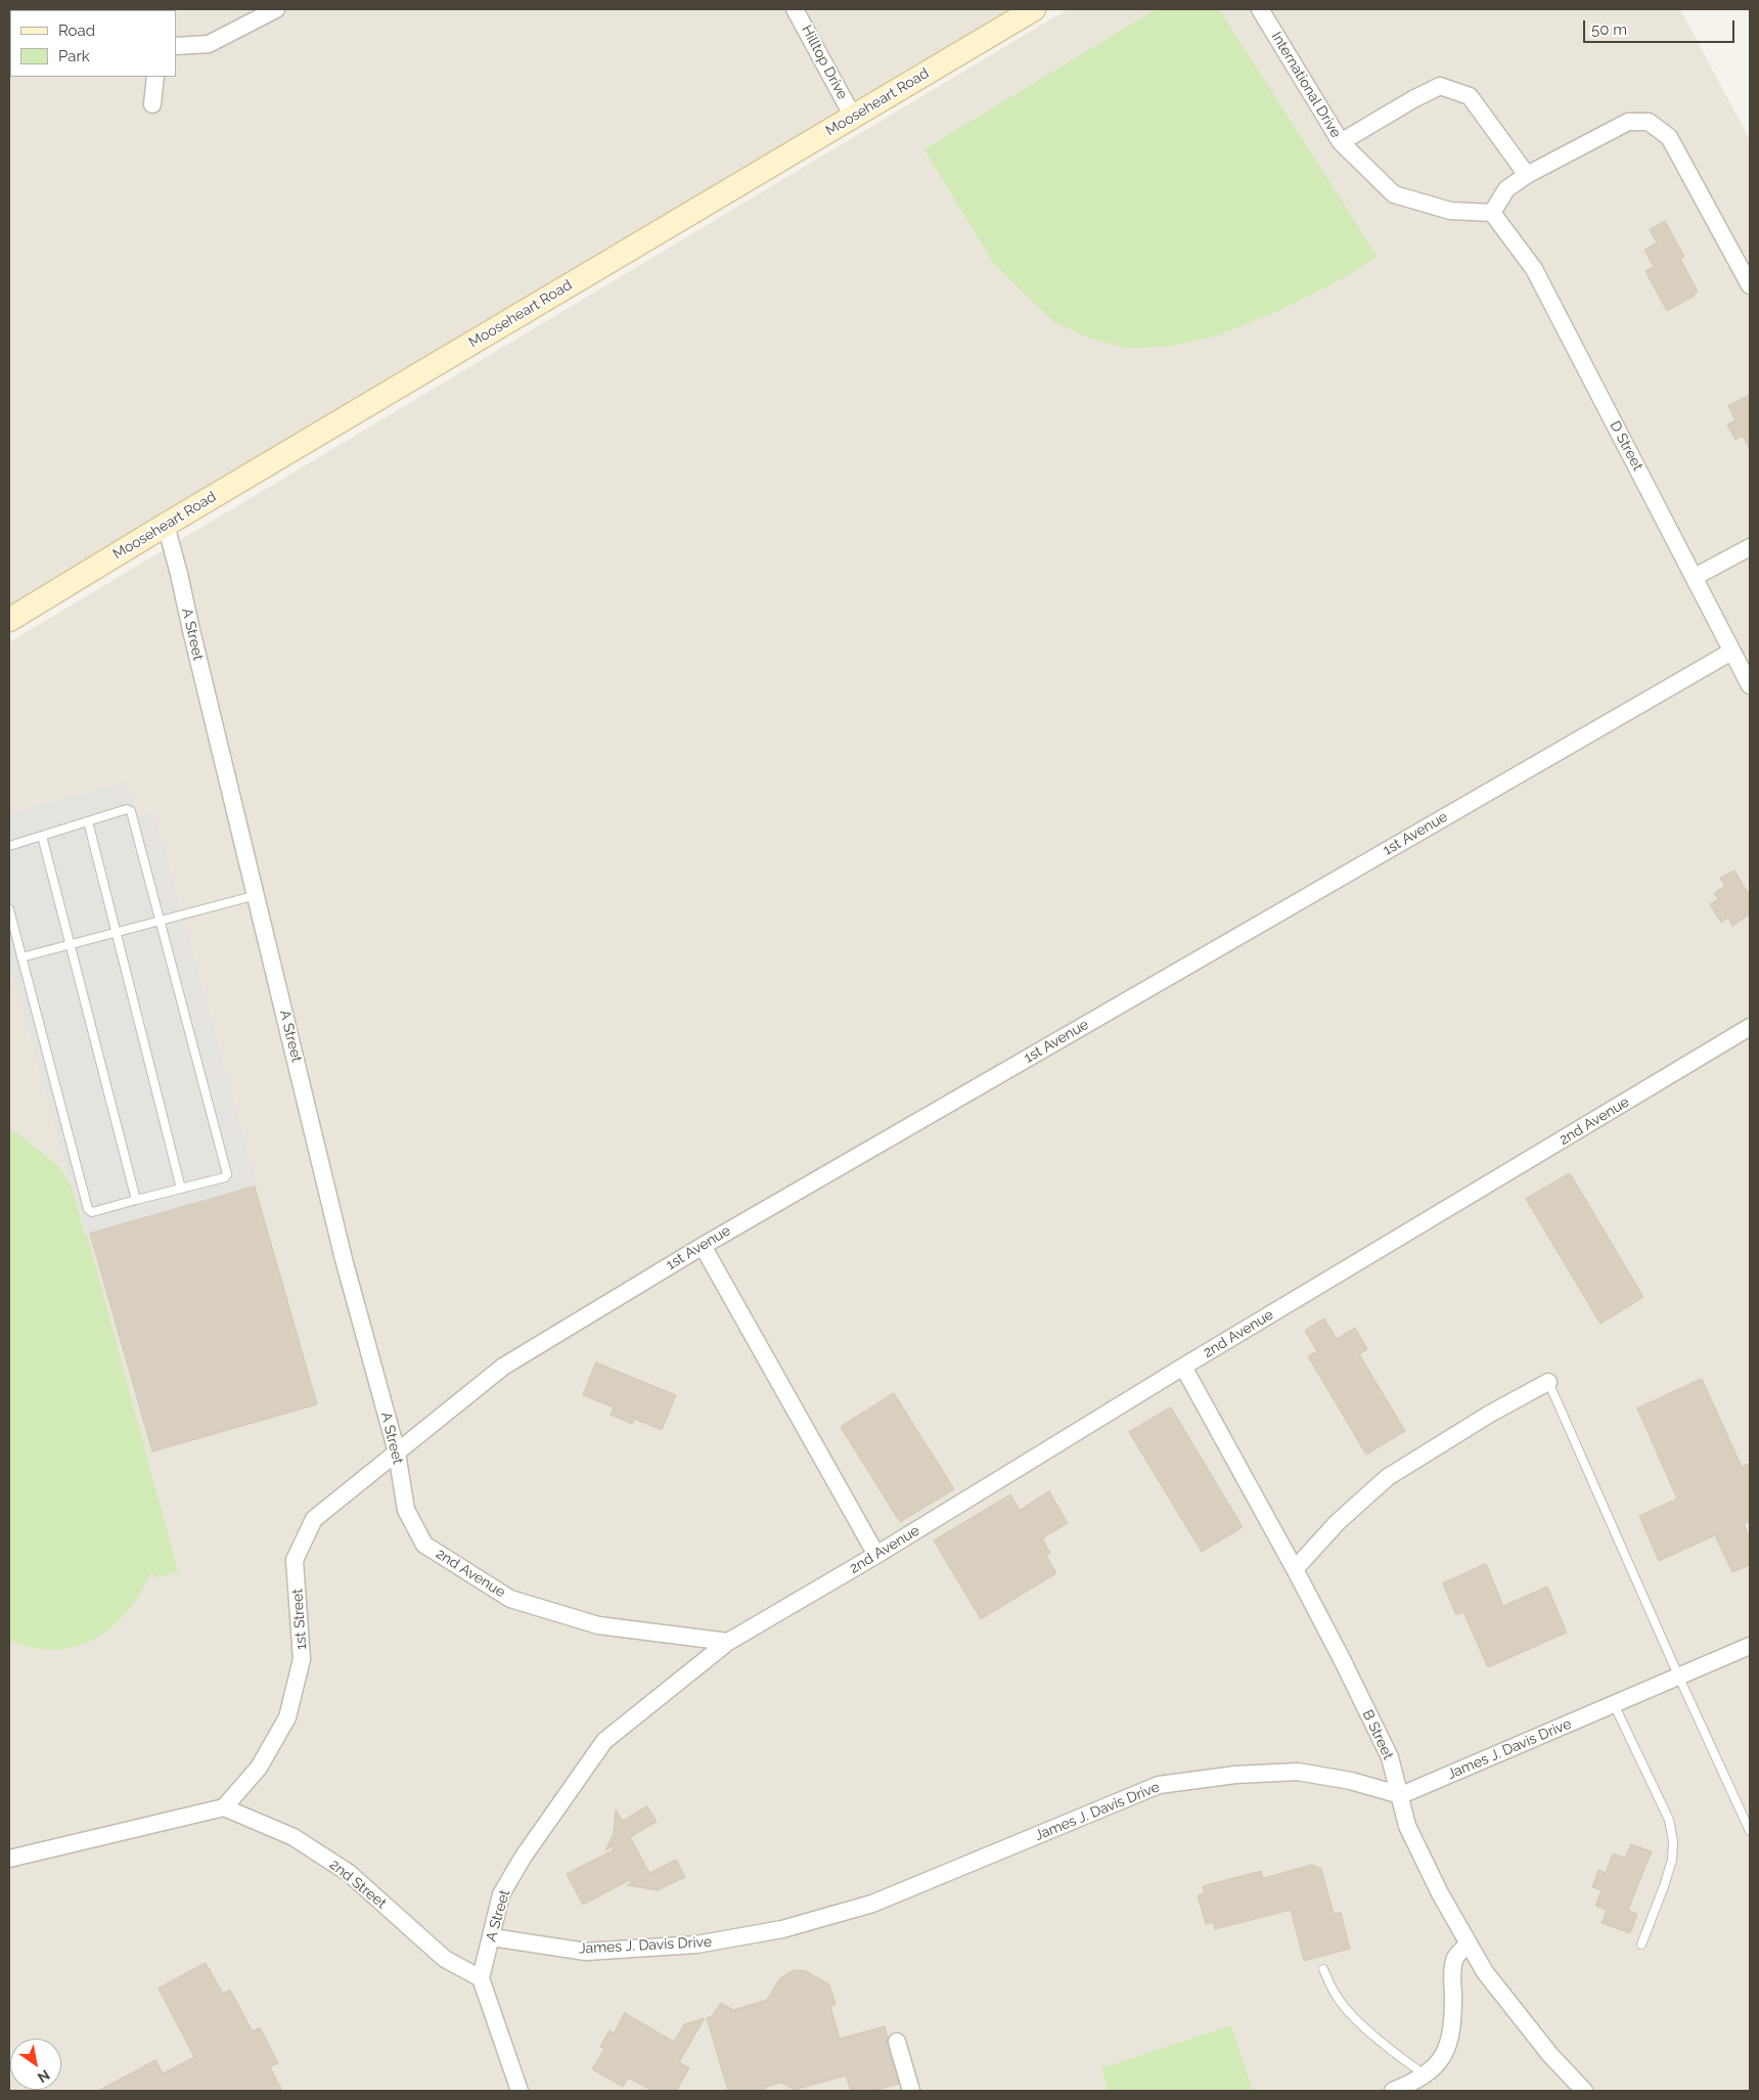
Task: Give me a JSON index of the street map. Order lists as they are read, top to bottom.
{
  "streets": {
    "main road": ["Mooseheart Road"],
    "street": [
      "Hilltop Drive",
      "International Drive",
      "D Street",
      "A Street",
      "1st Avenue",
      "2nd Avenue",
      "1st Street",
      "B Street",
      "James J. Davis Drive",
      "2nd Street"
    ]
  },
  "crossings": [
    ["Hilltop Drive", "Mooseheart Road"],
    ["International Drive", "D Street"],
    ["Mooseheart Road", "A Street"],
    ["D Street", "1st Avenue"],
    ["A Street", "1st Avenue"],
    ["A Street", "2nd Avenue"],
    ["A Street", "1st Street"],
    ["A Street", "James J. Davis Drive"],
    ["A Street", "2nd Street"],
    ["1st Avenue", "1st Street"],
    ["2nd Avenue", "B Street"],
    ["1st Street", "2nd Street"],
    ["B Street", "James J. Davis Drive"]
  ],
  "legend": ["Road", "Park"],
  "scale_bar": "50 m",
  "north": "bottom right"
}
